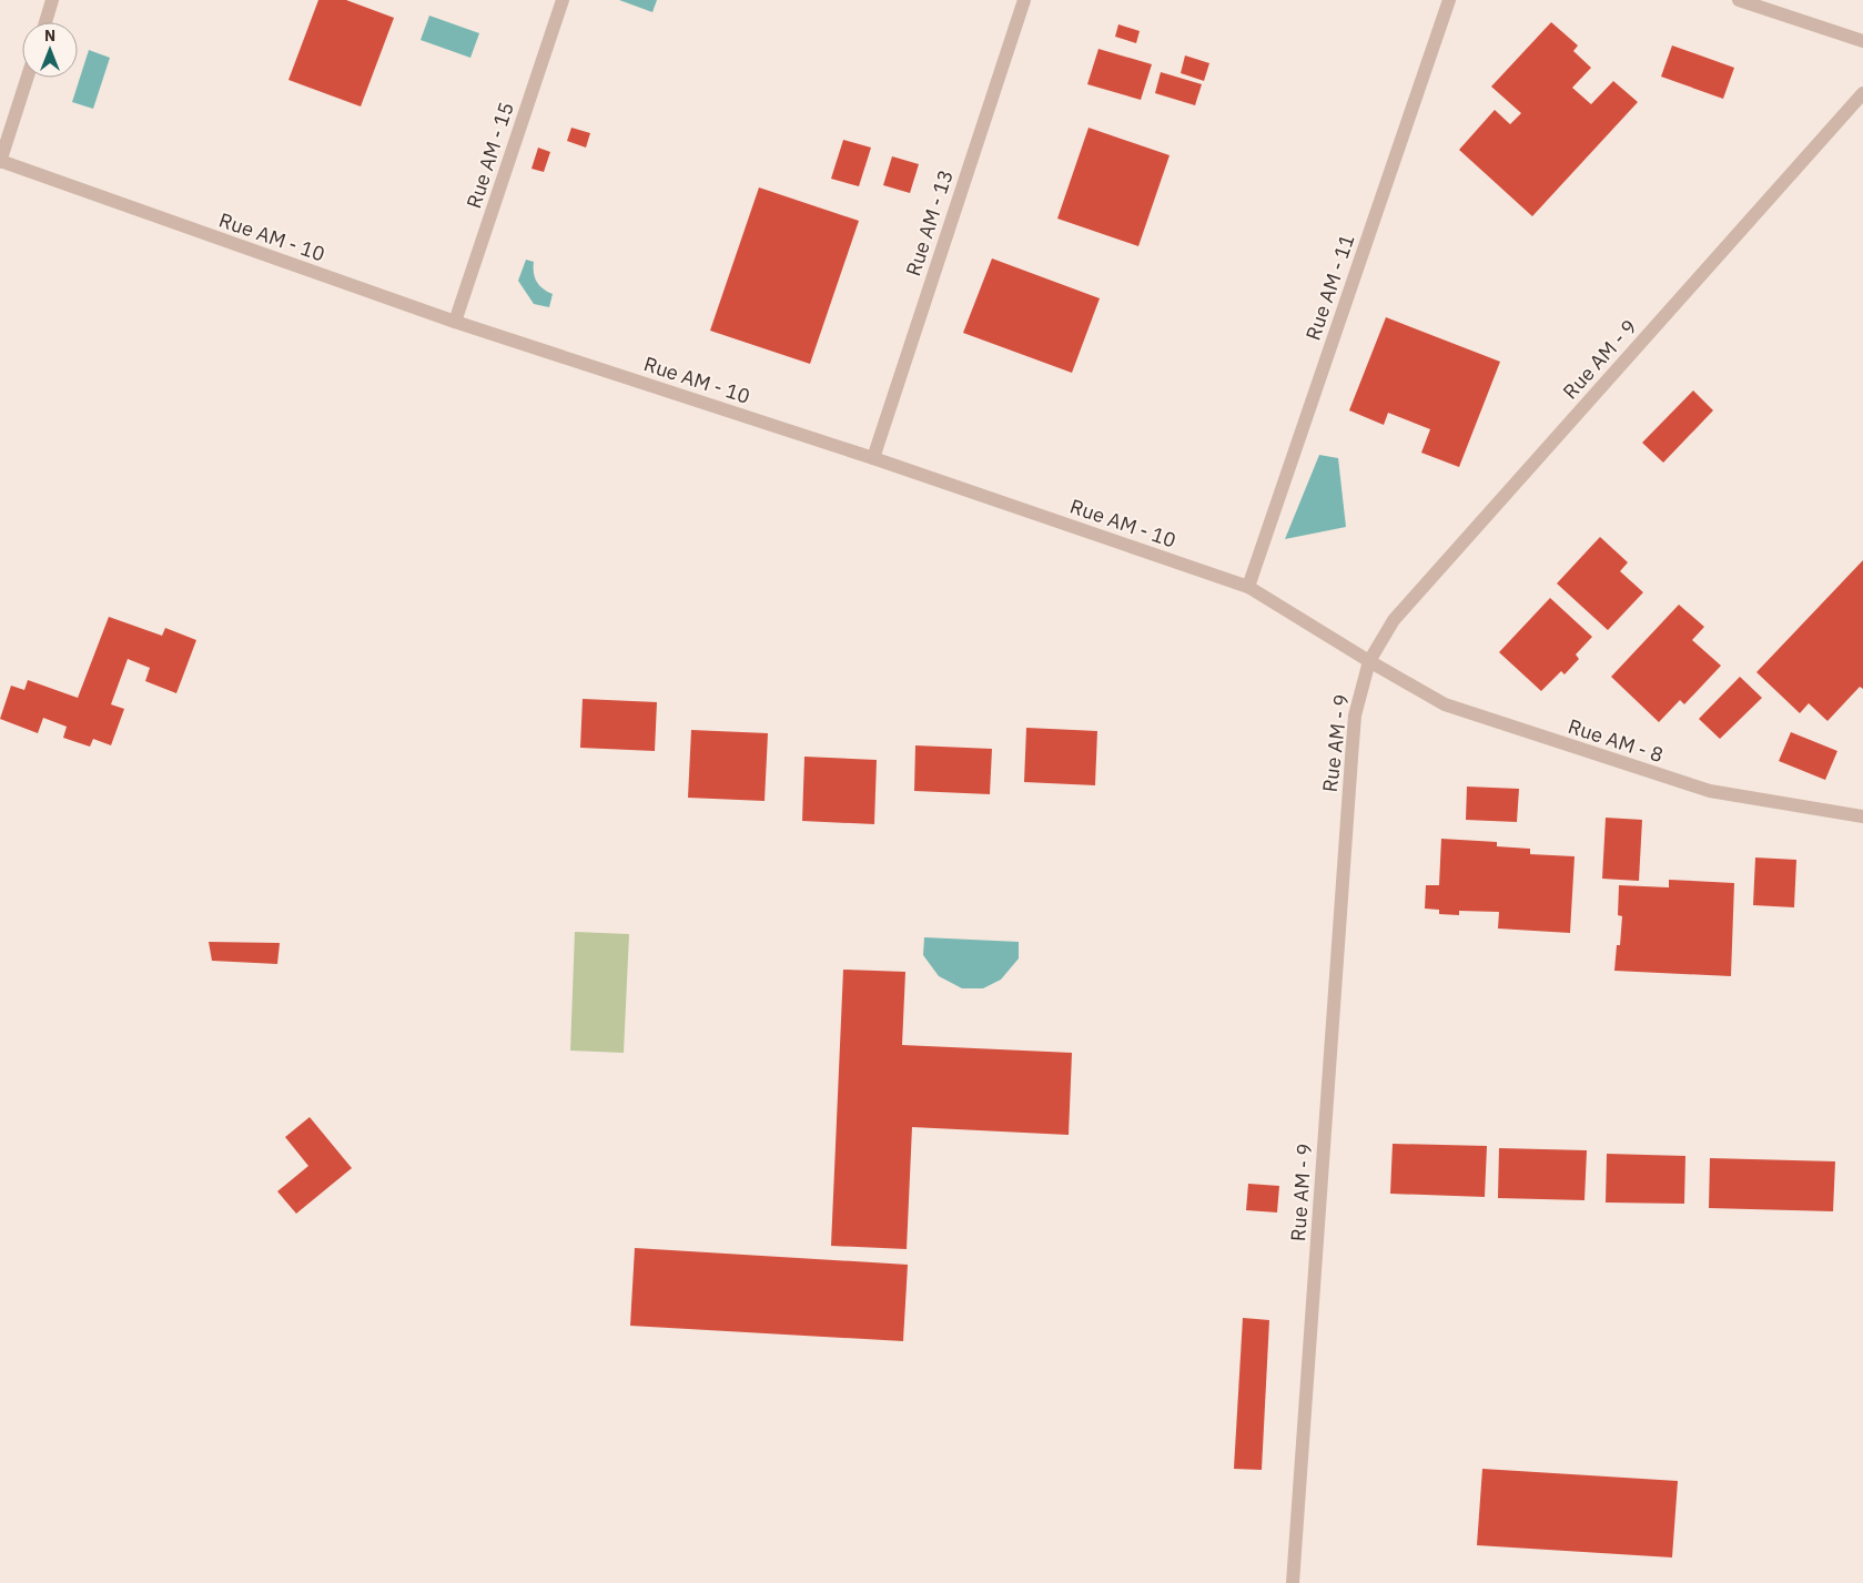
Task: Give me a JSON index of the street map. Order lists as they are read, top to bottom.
{
  "streets": {
    "street": [
      "Rue AM - 15",
      "Rue AM - 13",
      "Rue AM - 10",
      "Rue AM - 11",
      "Rue AM - 9",
      "Rue AM - 8"
    ]
  },
  "crossings": [
    ["Rue AM - 15", "Rue AM - 10"],
    ["Rue AM - 13", "Rue AM - 10"],
    ["Rue AM - 10", "Rue AM - 11"],
    ["Rue AM - 10", "Rue AM - 9"],
    ["Rue AM - 10", "Rue AM - 8"],
    ["Rue AM - 9", "Rue AM - 8"]
  ],
  "north": "top"
}
